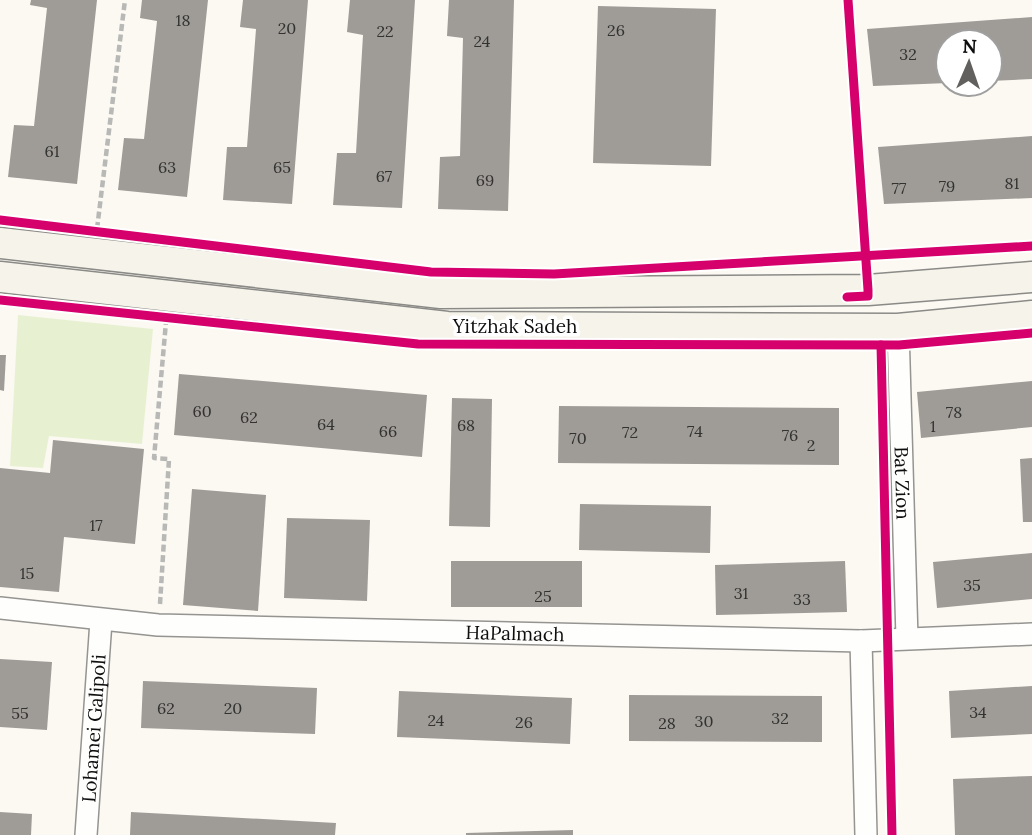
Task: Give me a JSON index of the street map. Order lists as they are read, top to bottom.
{
  "streets": {
    "street": [
      "Yitzhak Sadeh",
      "Bat Zion",
      "HaPalmach",
      "Lohamei Galipoli"
    ]
  },
  "crossings": [
    ["Yitzhak Sadeh", "Bat Zion"],
    ["Bat Zion", "HaPalmach"],
    ["HaPalmach", "Lohamei Galipoli"]
  ],
  "house_numbers": [
    "18",
    "20",
    "26",
    "22",
    "24",
    "32",
    "61",
    "63",
    "65",
    "67",
    "69",
    "81",
    "79",
    "77",
    "60",
    "78",
    "62",
    "64",
    "68",
    "1",
    "66",
    "74",
    "72",
    "76",
    "70",
    "2",
    "17",
    "15",
    "35",
    "31",
    "25",
    "33",
    "62",
    "20",
    "34",
    "55",
    "32",
    "24",
    "30",
    "26",
    "28"
  ],
  "north": "top"
}
